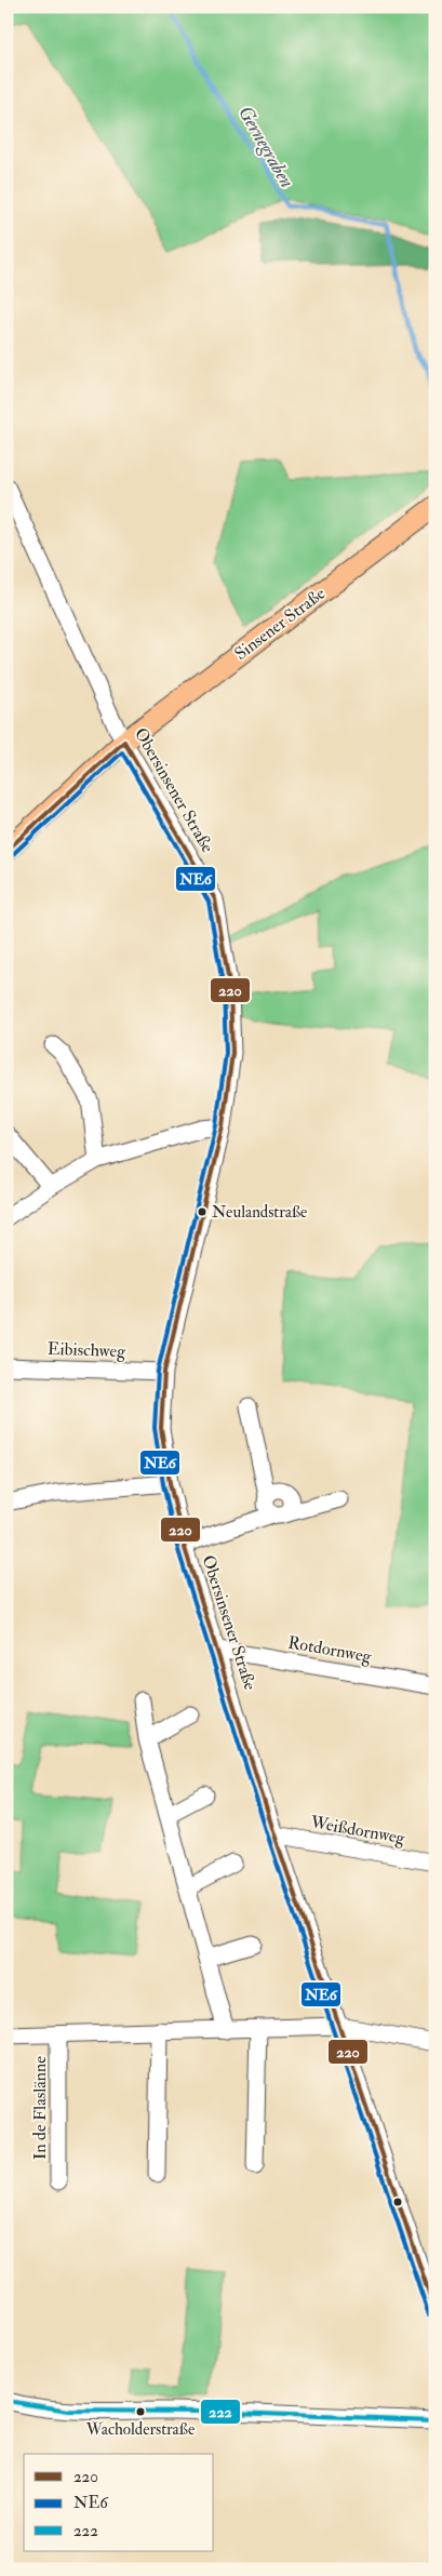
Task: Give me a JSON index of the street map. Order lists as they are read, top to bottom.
{
  "streets": {
    "main road": ["Sinsener Straße"],
    "street": [
      "Obersinsener Straße",
      "Eibischweg",
      "Rotdornweg",
      "Weißdornweg",
      "In de Flaslänne"
    ]
  },
  "crossings": [
    ["Sinsener Straße", "Obersinsener Straße"],
    ["Obersinsener Straße", "Eibischweg"],
    ["Obersinsener Straße", "Rotdornweg"],
    ["Obersinsener Straße", "Weißdornweg"],
    ["Obersinsener Straße", "In de Flaslänne"]
  ],
  "water": ["Gernegraben"],
  "places": ["Neulandstraße", "Wacholderstraße"],
  "lines": ["transit line 220", "transit line NE6", "transit line 222"],
  "legend": ["220", "NE6", "222"]
}
